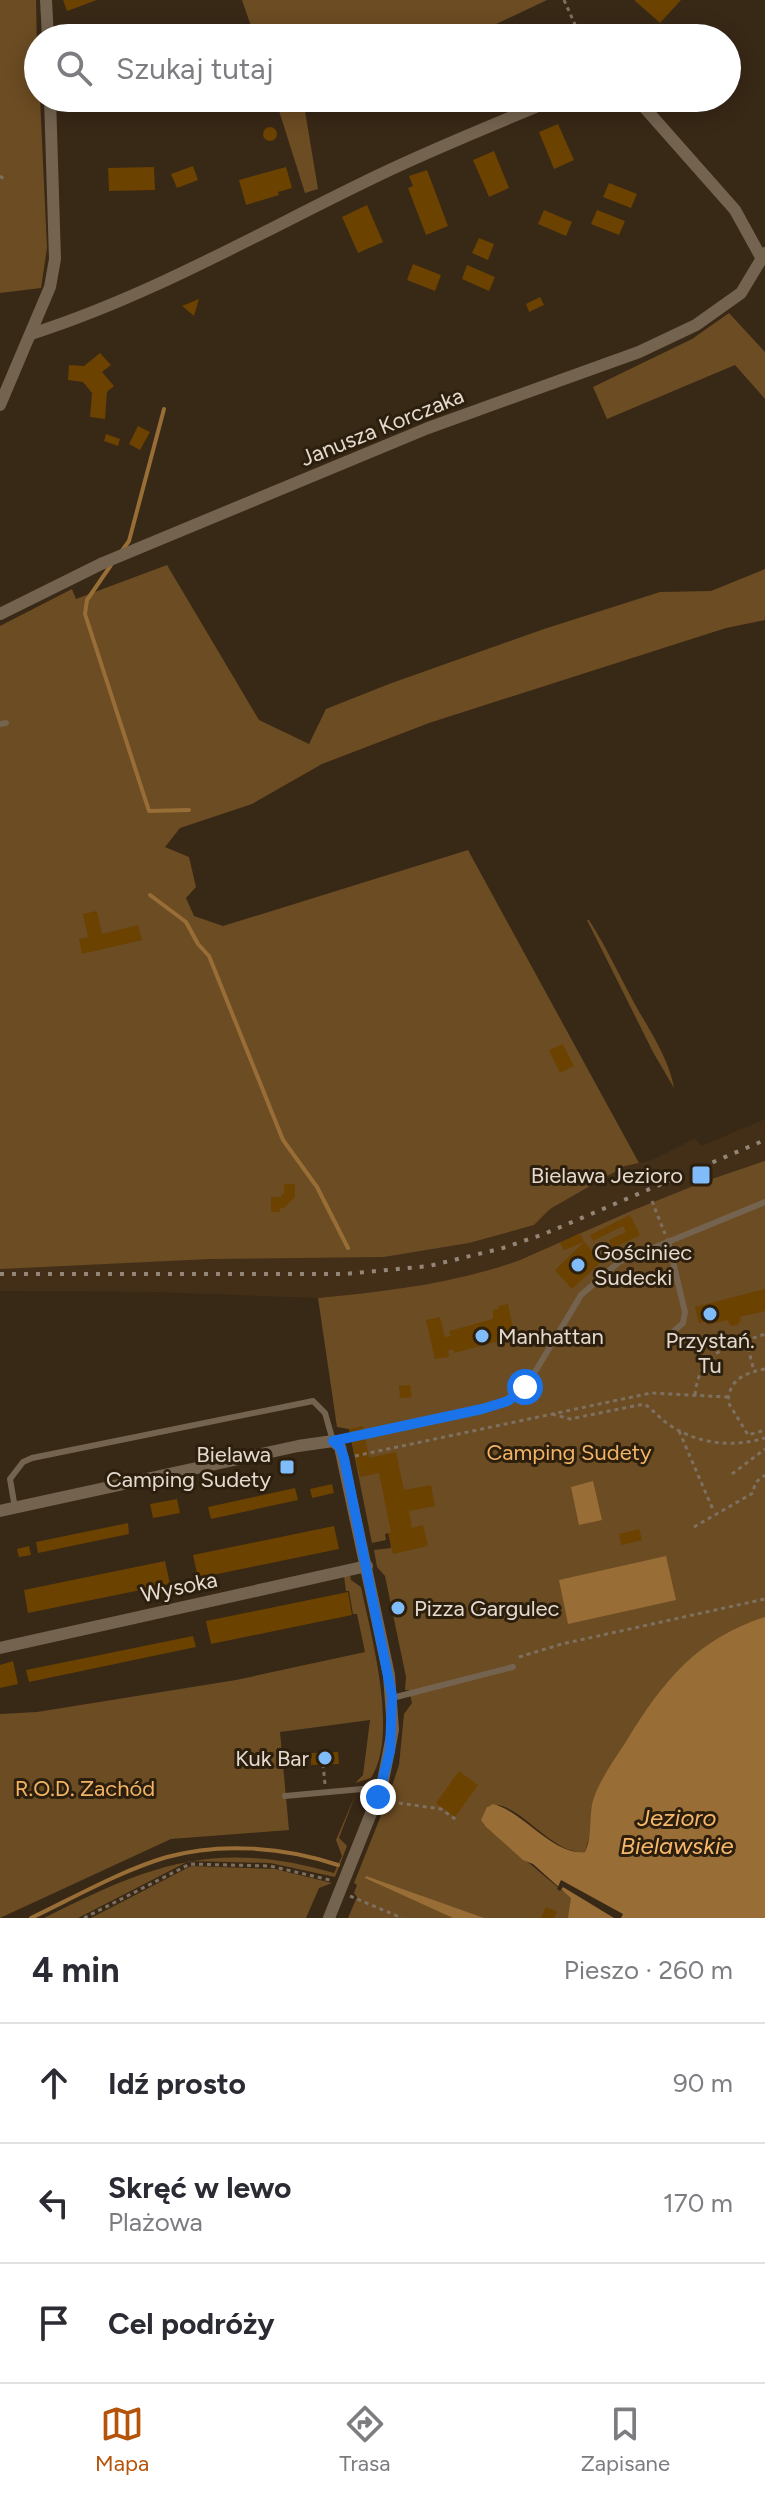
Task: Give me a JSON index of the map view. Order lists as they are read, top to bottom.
{
  "streets": {
    "street": ["Janusza Korczaka", "Wysoka"]
  },
  "water": ["Jezioro Bielawskie"],
  "parks": ["Camping Sudety", "R.O.D. Zachód"],
  "places": {
    "transit": ["Bielawa Jezioro", "Bielawa Camping Sudety"],
    "other": [
      "Gościniec Sudecki",
      "Przystań. Tu",
      "Manhattan",
      "Pizza Gargulec",
      "Kuk Bar"
    ]
  },
  "page": {
    "search": "Szukaj tutaj",
    "heading": ["4 min", "Pieszo · 260 m"],
    "list": [
      ["Idź prosto", "90 m"],
      ["Skręć w lewo", "Plażowa", "170 m"],
      "Cel podróży"
    ],
    "nav": ["Mapa", "Trasa", "Zapisane"]
  }
}
